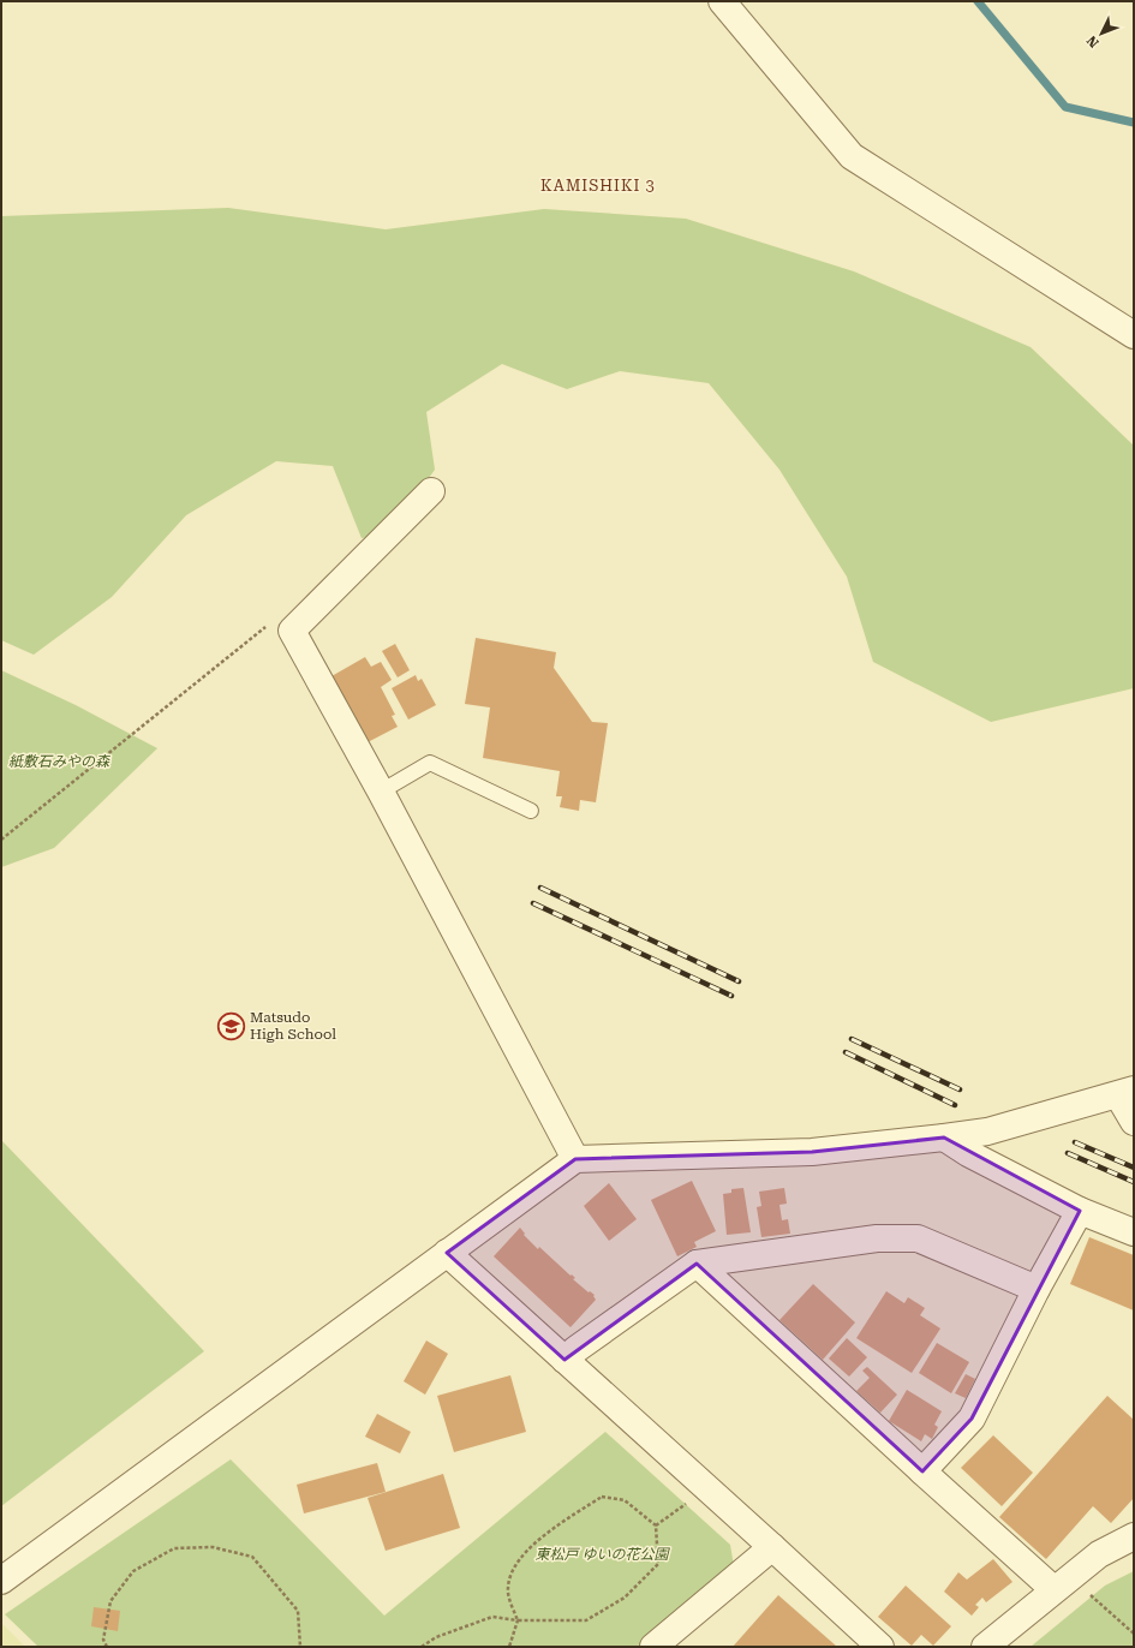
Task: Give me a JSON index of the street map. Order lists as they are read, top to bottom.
{
  "districts": ["KAMISHIKI 3"],
  "parks": ["紙敷石みやの森", "東松戸 ゆいの花公園"],
  "places": {
    "school or university": ["Matsudo High School"]
  },
  "north": "bottom left"
}
